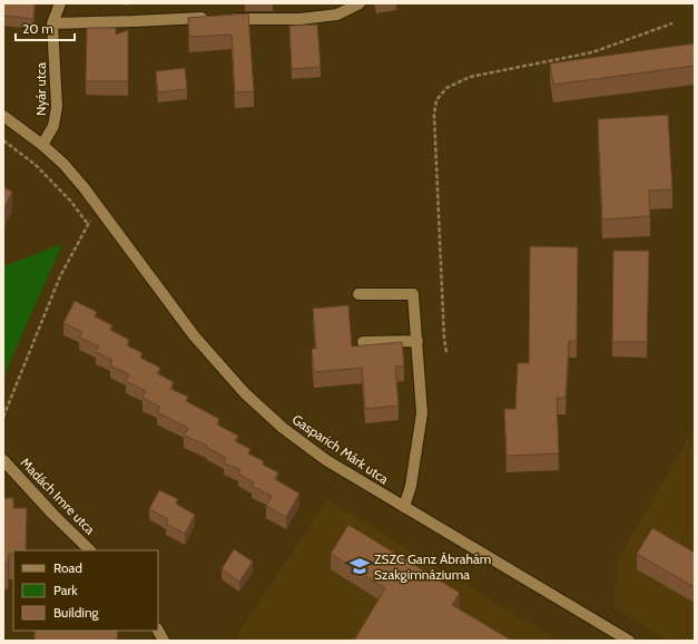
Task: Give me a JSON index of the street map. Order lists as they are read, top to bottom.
{
  "streets": {
    "street": ["Nyár utca", "Gasparich Márk utca", "Madách Imre utca"]
  },
  "crossings": [
    ["Nyár utca", "Gasparich Márk utca"]
  ],
  "places": {
    "school or university": ["ZSZC Ganz Ábrahám Szakgimnáziuma"]
  },
  "legend": ["Road", "Park", "Building"],
  "scale_bar": "20 m"
}
